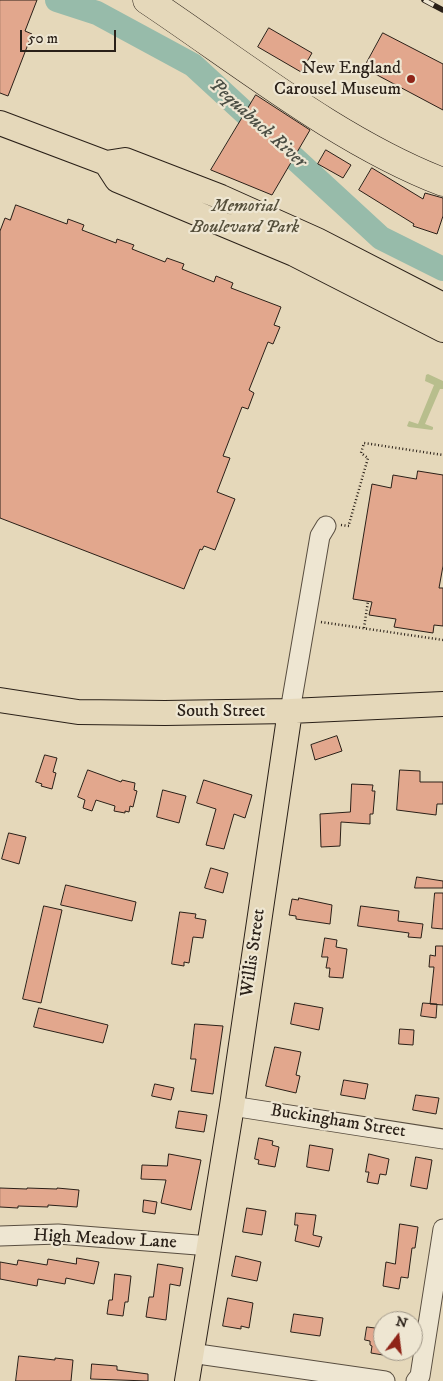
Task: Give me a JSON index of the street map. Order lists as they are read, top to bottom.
{
  "streets": {
    "main road": ["South Street", "Willis Street"],
    "street": ["Buckingham Street", "High Meadow Lane"]
  },
  "crossings": [
    ["South Street", "Willis Street"],
    ["Willis Street", "Buckingham Street"],
    ["Willis Street", "High Meadow Lane"]
  ],
  "water": ["Pequabuck River"],
  "parks": ["Memorial Boulevard Park"],
  "places": ["New England Carousel Museum"],
  "scale_bar": "50 m",
  "north": "top"
}
